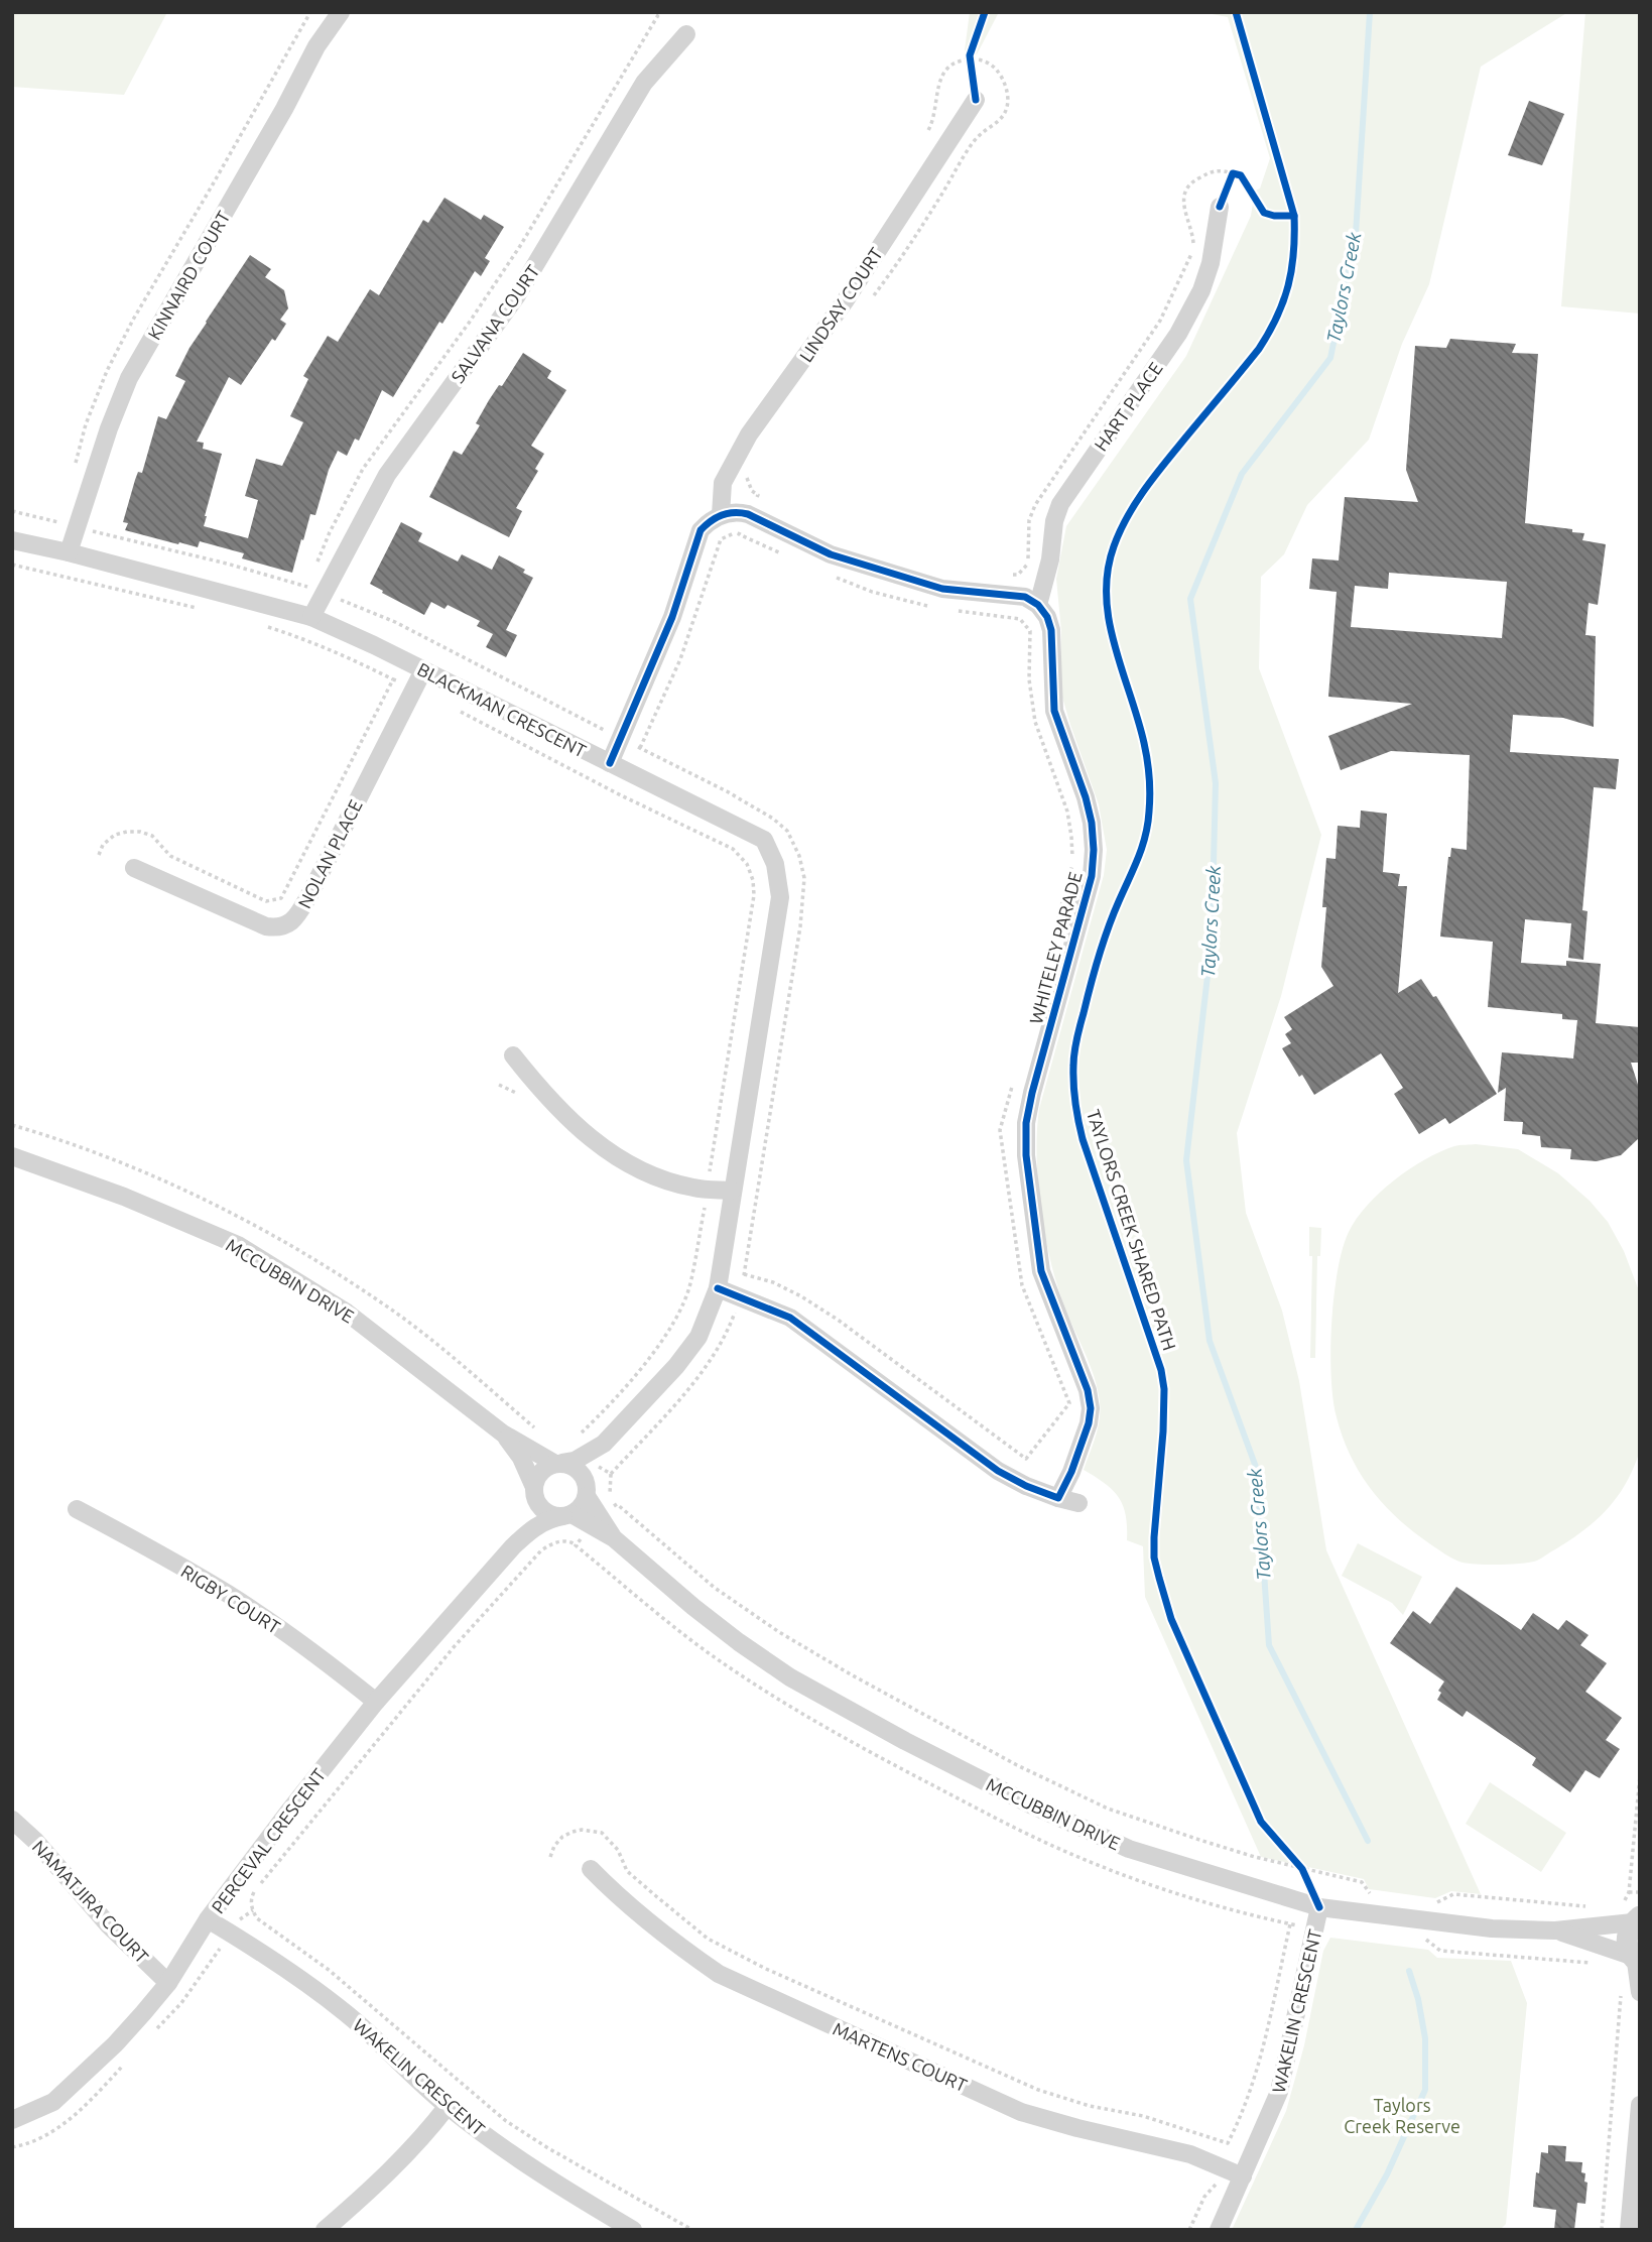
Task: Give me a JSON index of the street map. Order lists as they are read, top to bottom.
{
  "streets": {
    "street": [
      "KINNAIRD COURT",
      "LINDSAY COURT",
      "SALVANA COURT",
      "HART PLACE",
      "BLACKMAN CRESCENT",
      "NOLAN PLACE",
      "WHITELEY PARADE",
      "MCCUBBIN DRIVE",
      "RIGBY COURT",
      "PERCEVAL CRESCENT",
      "NAMATJIRA COURT",
      "WAKELIN CRESCENT",
      "MARTENS COURT"
    ],
    "cycle path": ["TAYLORS CREEK SHARED PATH"]
  },
  "crossings": [
    ["KINNAIRD COURT", "BLACKMAN CRESCENT"],
    ["SALVANA COURT", "BLACKMAN CRESCENT"],
    ["HART PLACE", "WHITELEY PARADE"],
    ["BLACKMAN CRESCENT", "NOLAN PLACE"],
    ["BLACKMAN CRESCENT", "MCCUBBIN DRIVE"],
    ["BLACKMAN CRESCENT", "PERCEVAL CRESCENT"],
    ["MCCUBBIN DRIVE", "PERCEVAL CRESCENT"],
    ["MCCUBBIN DRIVE", "WAKELIN CRESCENT"],
    ["RIGBY COURT", "PERCEVAL CRESCENT"],
    ["PERCEVAL CRESCENT", "NAMATJIRA COURT"],
    ["PERCEVAL CRESCENT", "WAKELIN CRESCENT"],
    ["WAKELIN CRESCENT", "MARTENS COURT"]
  ],
  "water": ["Taylors Creek"],
  "parks": ["Taylors Creek Reserve"]
}
